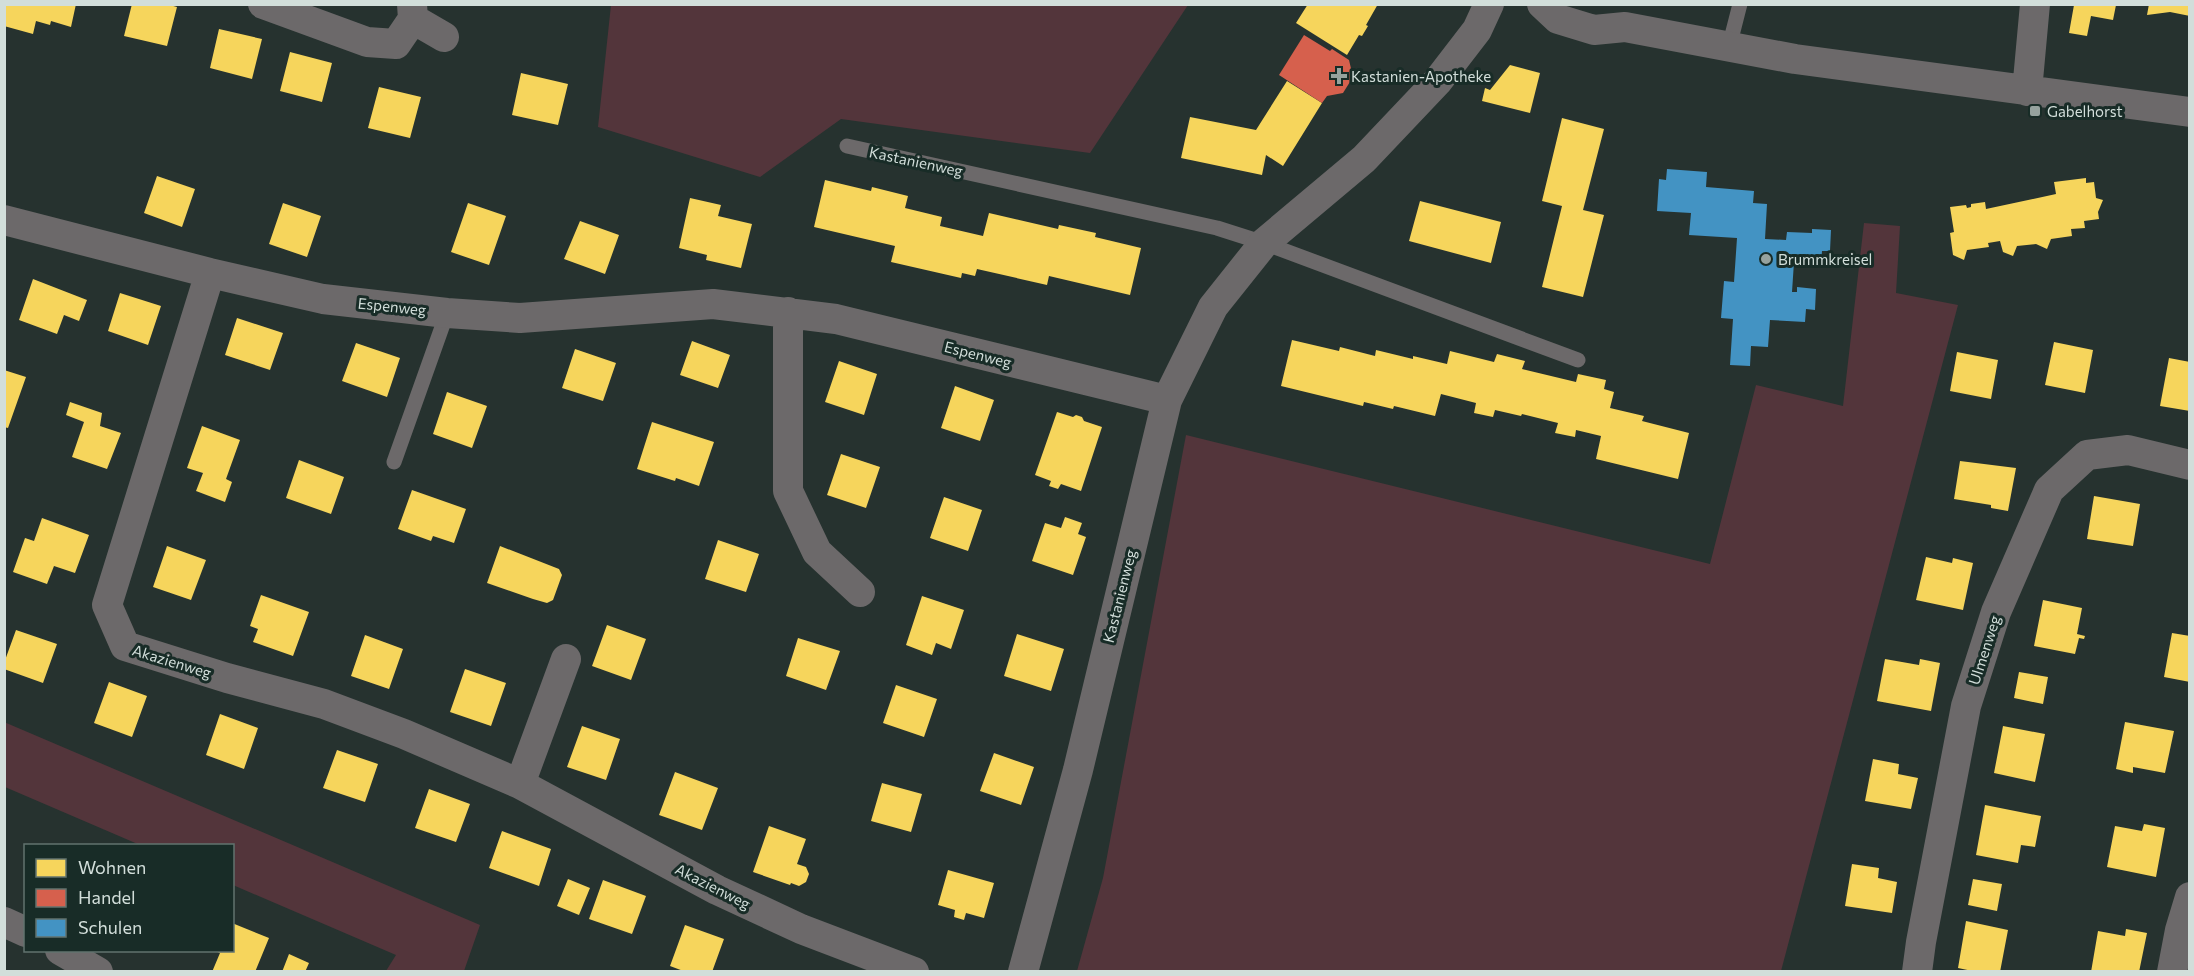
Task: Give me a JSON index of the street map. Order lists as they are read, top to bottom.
{
  "streets": {
    "street": [
      "Kastanienweg",
      "Espenweg",
      "Ulmenweg",
      "Akazienweg"
    ]
  },
  "crossings": [
    ["Kastanienweg", "Espenweg"],
    ["Espenweg", "Akazienweg"]
  ],
  "places": {
    "health": ["Kastanien-Apotheke"],
    "transit": ["Gabelhorst"],
    "other": ["Brummkreisel"]
  },
  "legend": ["Wohnen", "Handel", "Schulen"]
}
